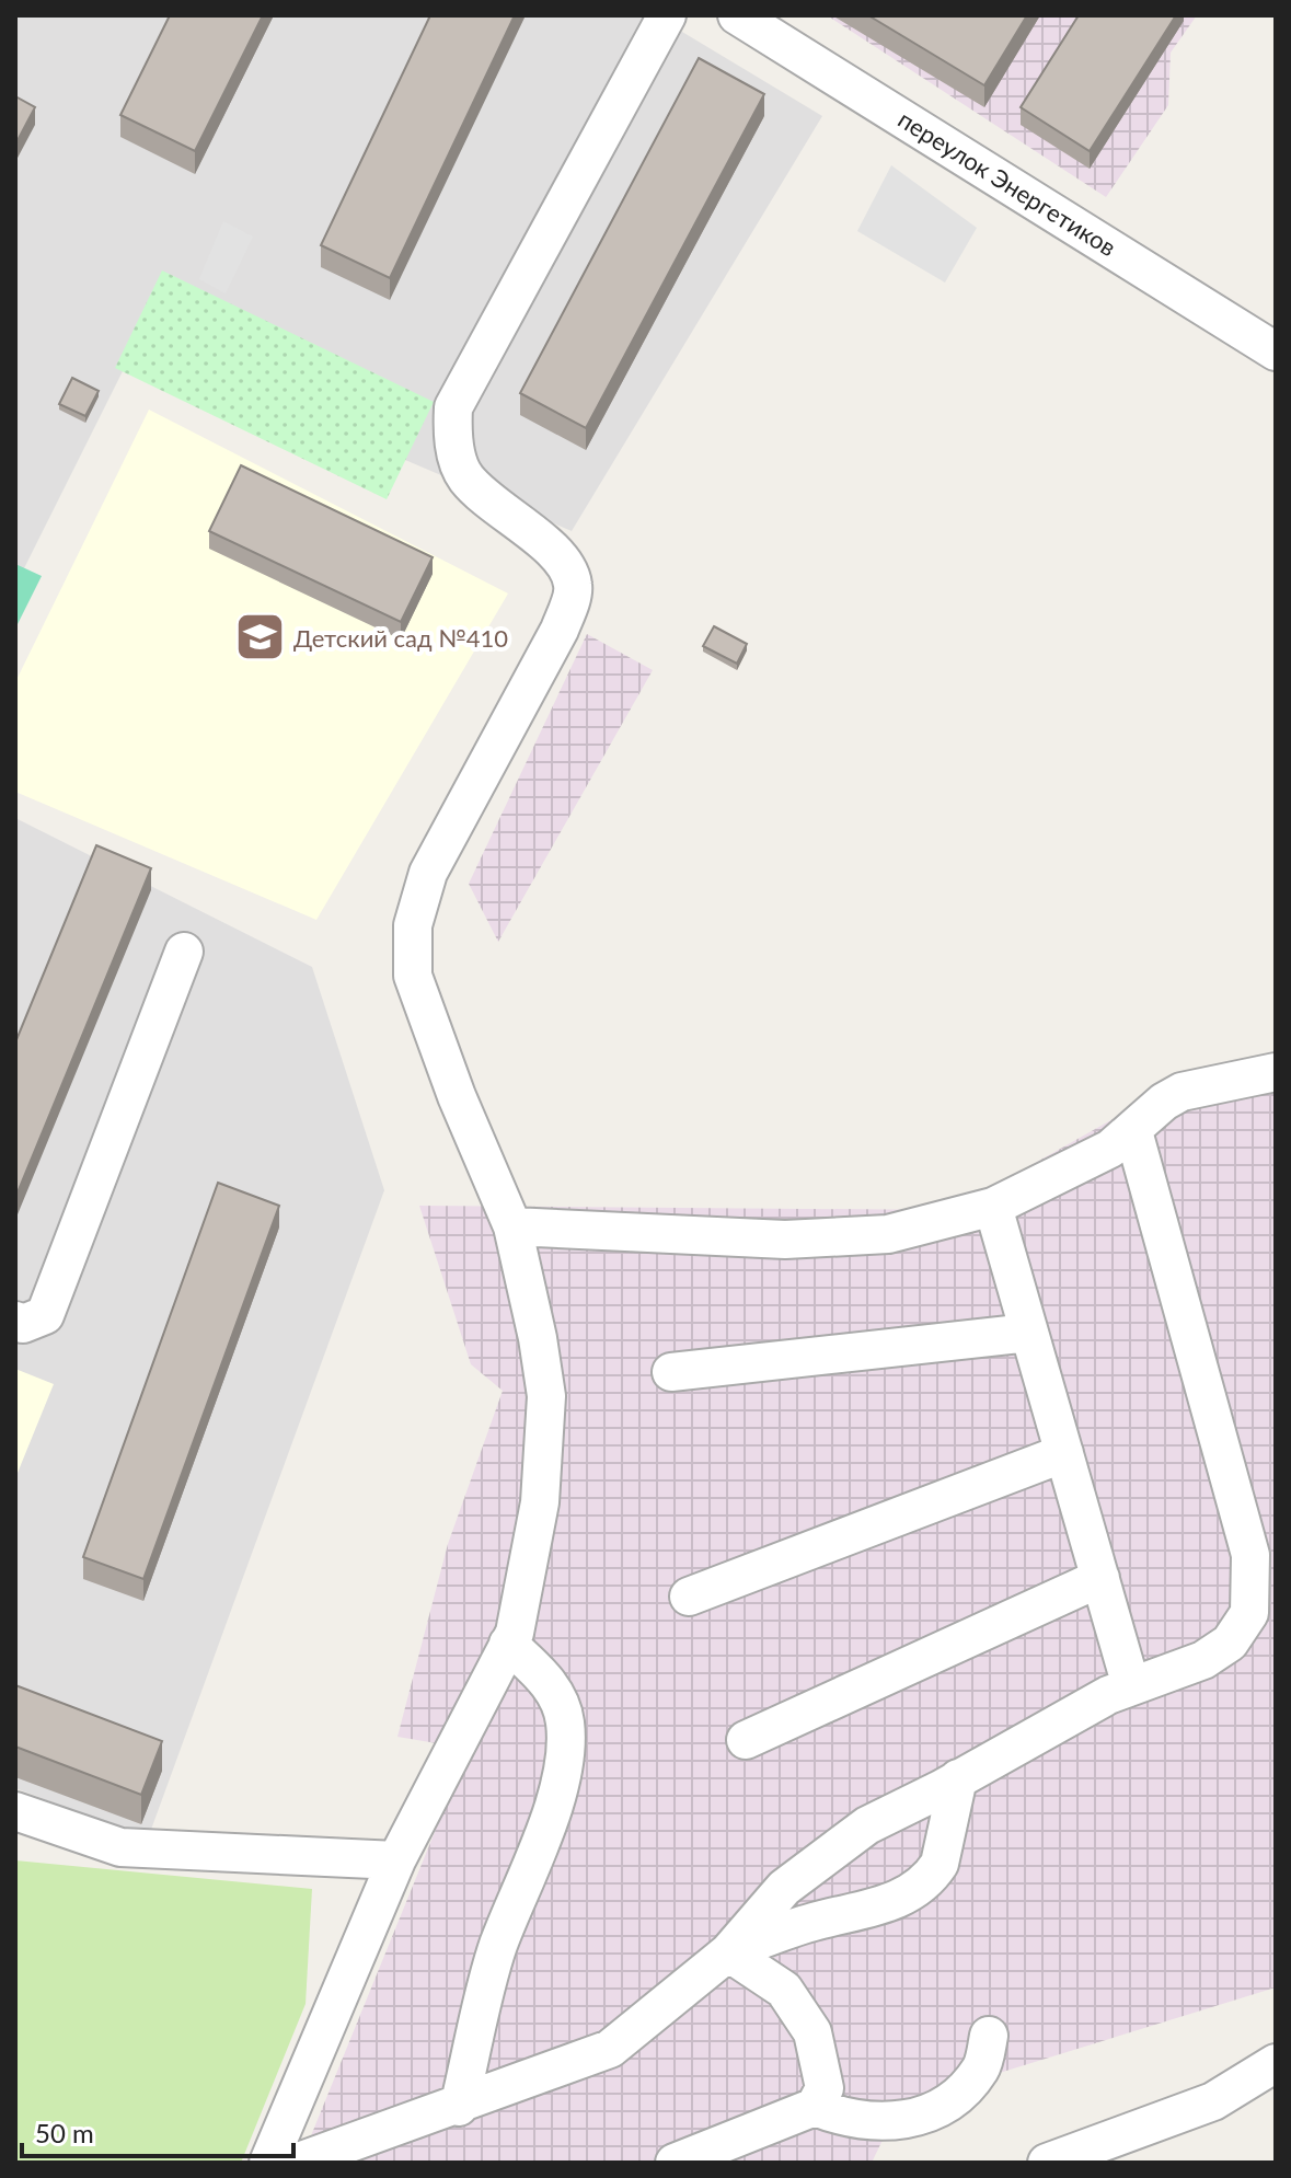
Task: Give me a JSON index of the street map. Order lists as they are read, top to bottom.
{
  "streets": {
    "street": ["переулок Энергетиков"]
  },
  "places": {
    "school or university": ["Детский сад №410"]
  },
  "scale_bar": "50 m"
}
